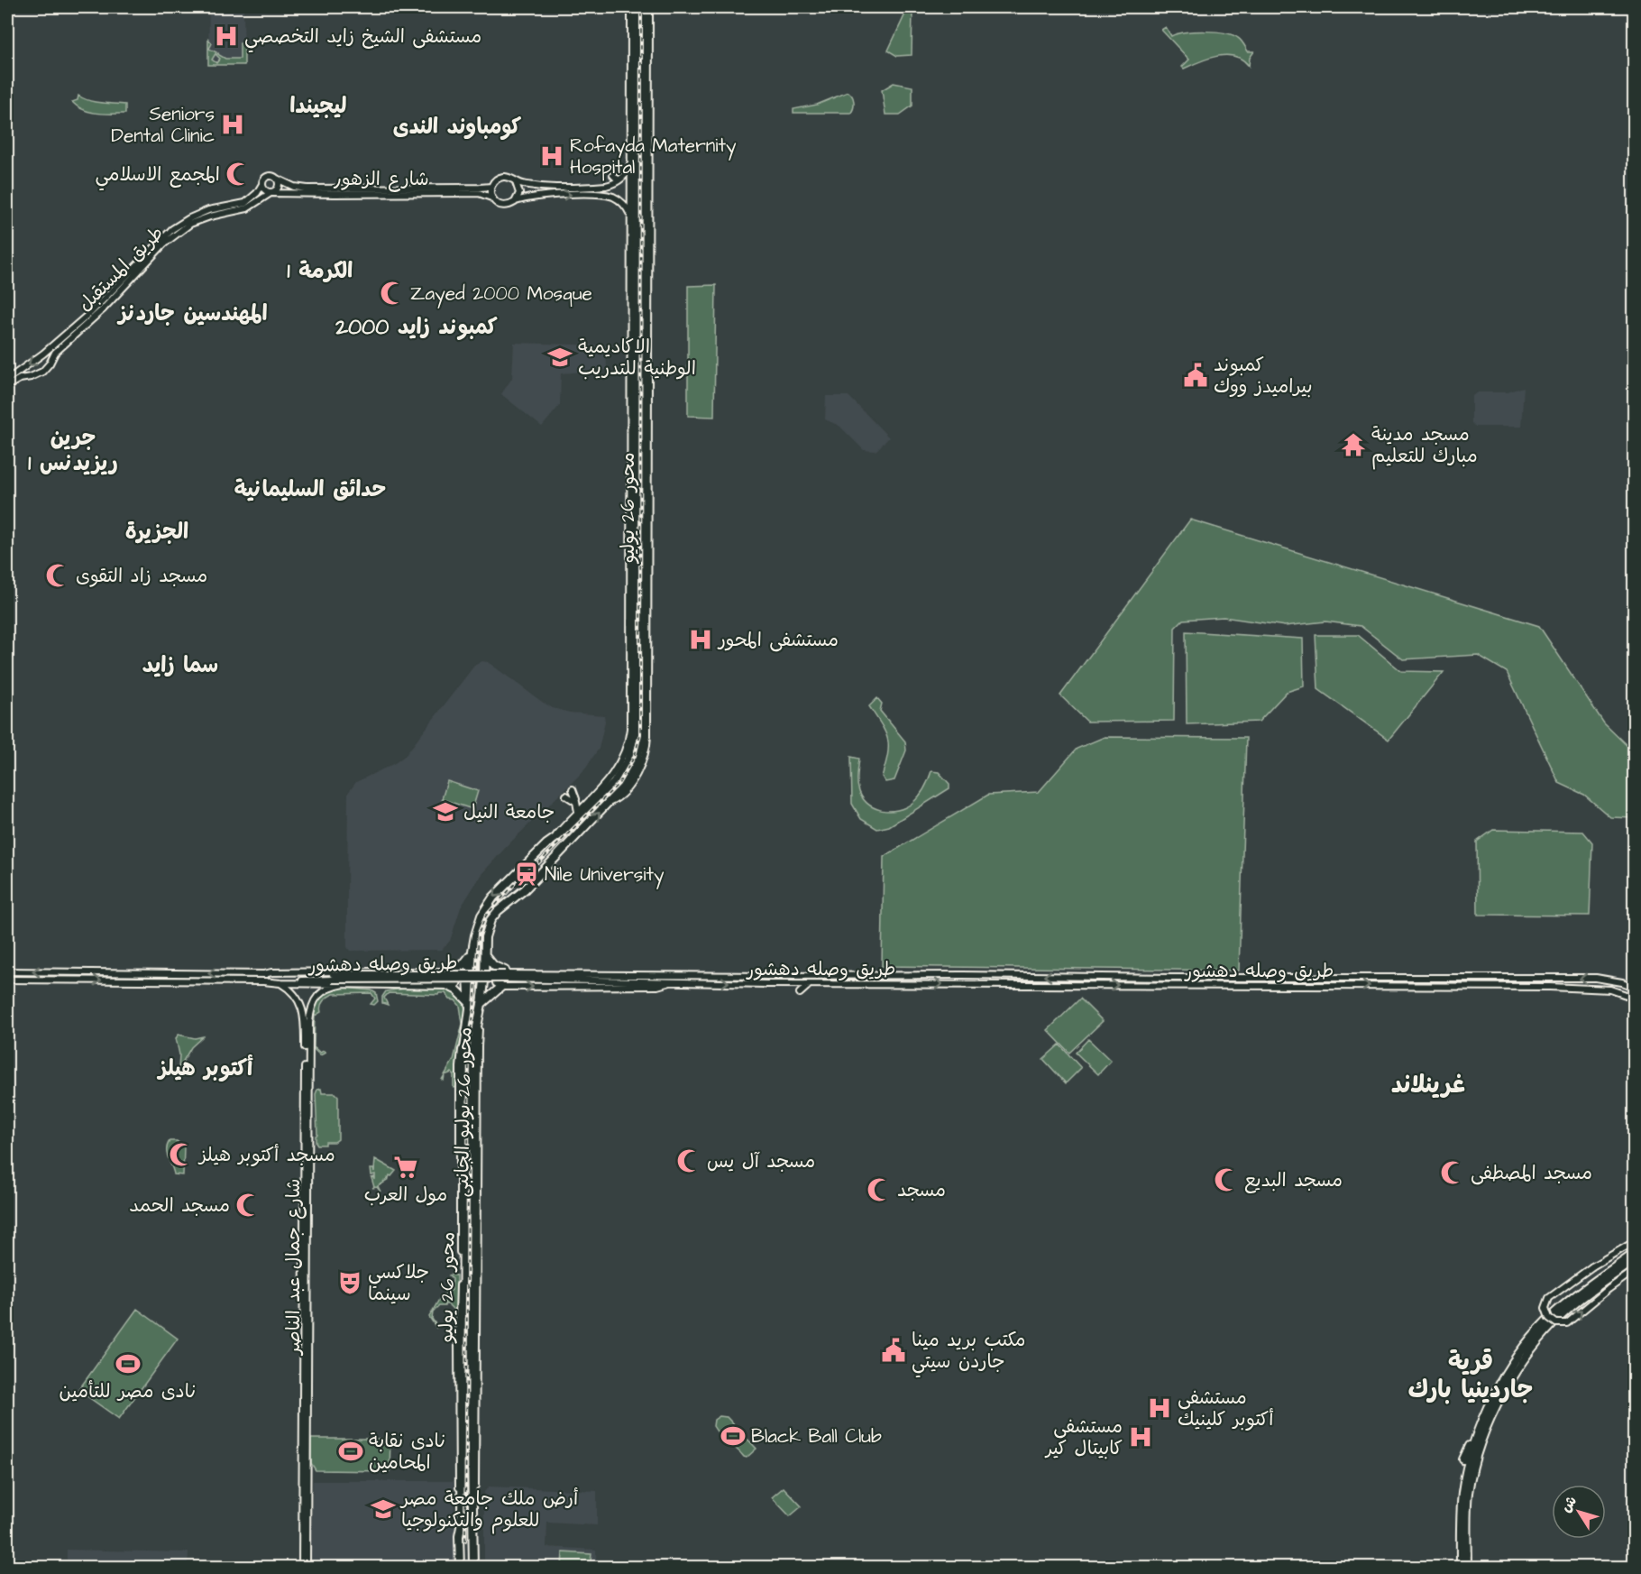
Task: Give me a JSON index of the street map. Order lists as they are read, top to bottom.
{
  "streets": {
    "highway": ["محور 26 يوليو"],
    "main road": [
      "شارع الزهور",
      "طريق المستقبل",
      "طريق وصله دهشور",
      "محور 26 يوليو الجانبى",
      "شارع جمال عبد الناصر"
    ]
  },
  "crossings": [
    ["شارع الزهور", "طريق المستقبل"],
    ["محور 26 يوليو", "محور 26 يوليو الجانبى"]
  ],
  "districts": [
    "ليجيندا",
    "كومباوند الندى",
    "الكرمة 1",
    "المهندسين جاردنز",
    "كمبوند زايد 2000",
    "جرين ريزيدنس 1",
    "حدائق السليمانية",
    "الجزيرة",
    "سما زايد",
    "أكتوبر هيلز",
    "غرينلاند",
    "قرية جاردينيا بارك"
  ],
  "places": {
    "hospital": [
      "مستشفى الشيخ زايد التخصصي",
      "Seniors Dental Clinic",
      "Rofayda Maternity Hospital",
      "مستشفى المحور",
      "مستشفى أكتوبر كلينيك",
      "مستشفى كابيتال كير"
    ],
    "mosque": [
      "المجمع الاسلامي",
      "Zayed 2000 Mosque",
      "مسجد زاد التقوى",
      "مسجد أكتوبر هيلز",
      "مسجد آل يس",
      "مسجد المصطفى",
      "مسجد البديع",
      "مسجد",
      "مسجد الحمد"
    ],
    "school or university": ["الاكاديمية الوطنية للتدريب", "جامعة النيل", "أرض ملك جامعة مصر للعلوم والتكنولوجيا"],
    "public building": ["كمبوند بيراميدز ووك", "مكتب بريد مينا جاردن سيتي"],
    "temple": ["مسجد مدينة مبارك للتعليم"],
    "station": ["Nile University"],
    "supermarket": ["مول العرب"],
    "theatre": ["جلاكسي سينما"],
    "sports": ["نادى مصر للتأمين", "Black Ball Club", "نادى نقابة المحامين"]
  },
  "north": "top left"
}
